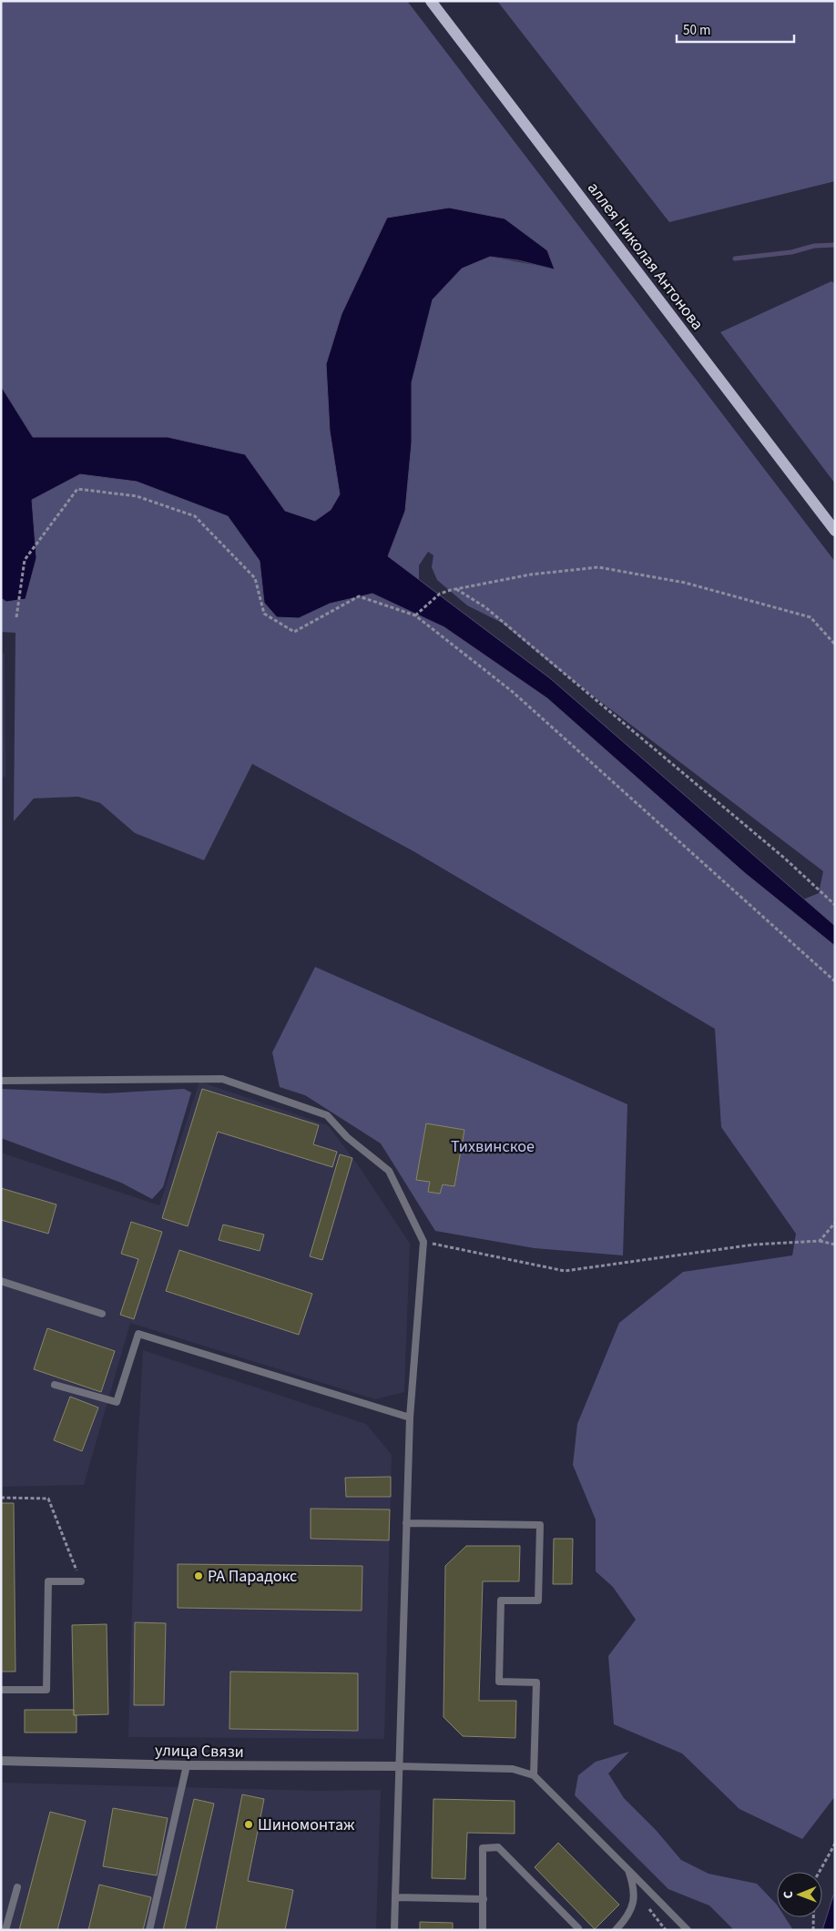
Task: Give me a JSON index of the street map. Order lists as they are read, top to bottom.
{
  "streets": {
    "main road": ["аллея Николая Антонова"],
    "street": ["улица Связи"]
  },
  "parks": ["Тихвинское"],
  "places": ["РА Парадокс", "Шиномонтаж"],
  "scale_bar": "50 m",
  "north": "left"
}
